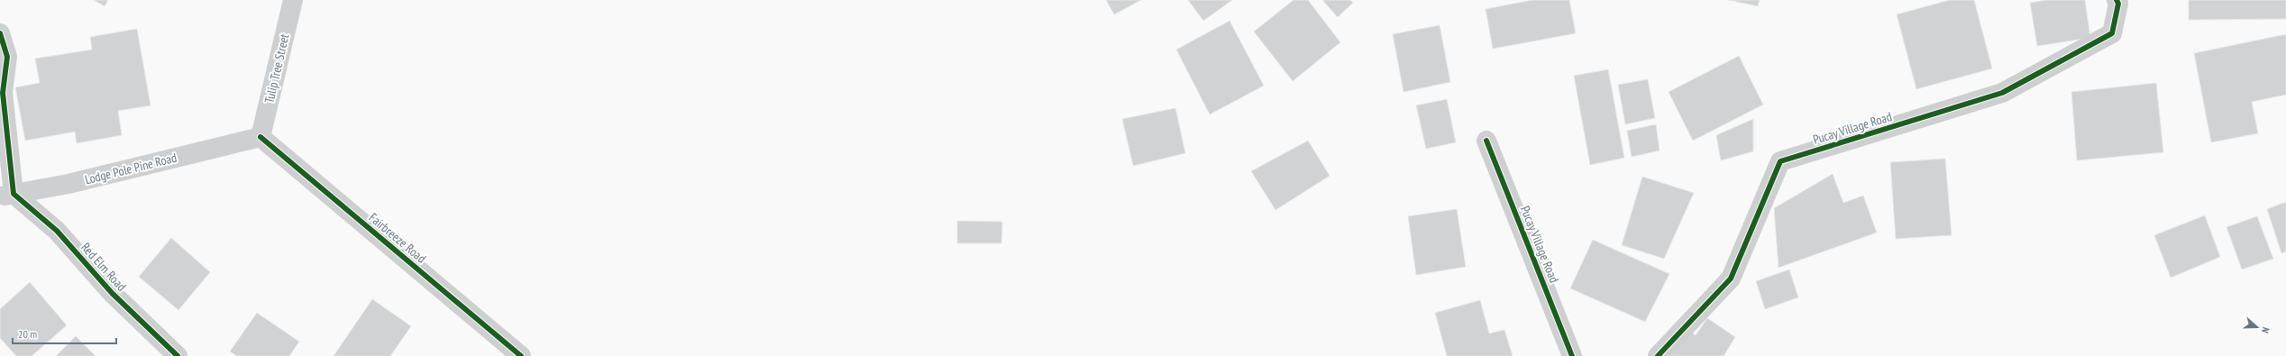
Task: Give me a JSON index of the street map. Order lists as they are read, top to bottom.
{
  "streets": {
    "street": [
      "Tulip Tree Street",
      "Pucay Village Road",
      "Lodge Pole Pine Road",
      "Fairbreeze Road",
      "Red Elm Road"
    ]
  },
  "crossings": [
    ["Tulip Tree Street", "Lodge Pole Pine Road"],
    ["Tulip Tree Street", "Fairbreeze Road"],
    ["Lodge Pole Pine Road", "Fairbreeze Road"],
    ["Lodge Pole Pine Road", "Red Elm Road"]
  ],
  "scale_bar": "20 m",
  "north": "right"
}
